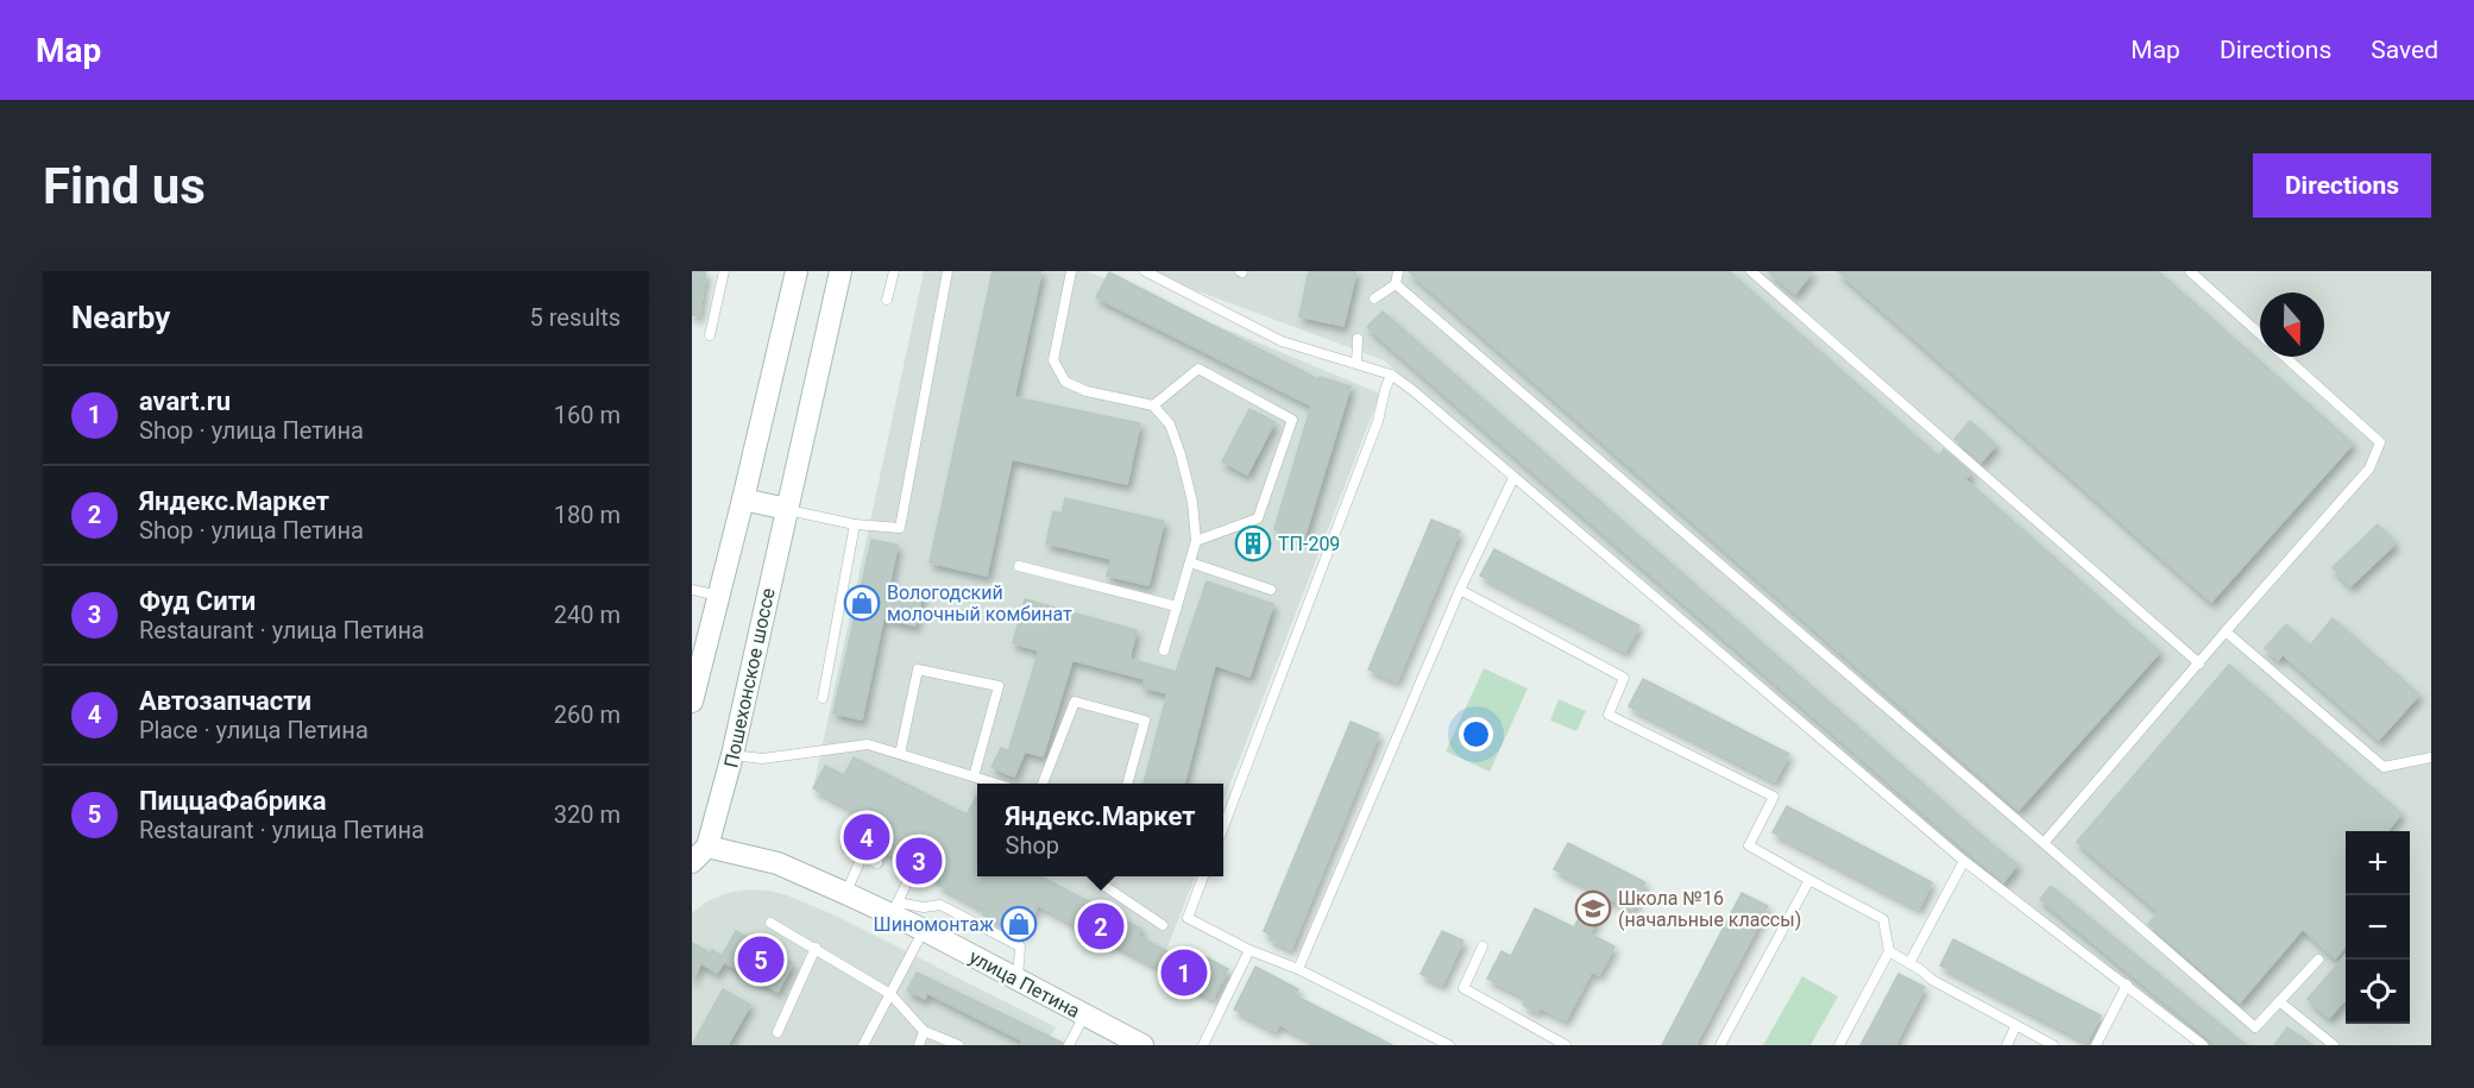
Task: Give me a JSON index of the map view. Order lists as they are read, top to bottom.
{
  "streets": {
    "main road": ["Пошехонское шоссе", "улица Петина"]
  },
  "crossings": [
    ["Пошехонское шоссе", "улица Петина"]
  ],
  "places": {
    "building": ["ТП-209"],
    "shop": ["Вологодский молочный комбинат", "Шиномонтаж"],
    "school or university": ["Школа №16 (начальные классы)"]
  },
  "north": "bottom",
  "page": {
    "header": "Map",
    "nav": ["Map", "Directions", "Saved"],
    "buttons": "Directions",
    "title": "Find us",
    "heading": ["Nearby", "5 results"],
    "list": [
      {
        "mark": "1",
        "name": "avart.ru",
        "note": "Shop · улица Петина",
        "value": "160 m"
      },
      {
        "mark": "2",
        "name": "Яндекс.Маркет",
        "note": "Shop · улица Петина",
        "value": "180 m"
      },
      {
        "mark": "3",
        "name": "Фуд Сити",
        "note": "Restaurant · улица Петина",
        "value": "240 m"
      },
      {
        "mark": "4",
        "name": "Автозапчасти",
        "note": "Place · улица Петина",
        "value": "260 m"
      },
      {
        "mark": "5",
        "name": "ПиццаФабрика",
        "note": "Restaurant · улица Петина",
        "value": "320 m"
      }
    ],
    "popup": ["Яндекс.Маркет", "Shop"],
    "pins": [
      "4",
      "3",
      "2",
      "5",
      "1"
    ],
    "map_buttons": ["+", "−"]
  }
}
